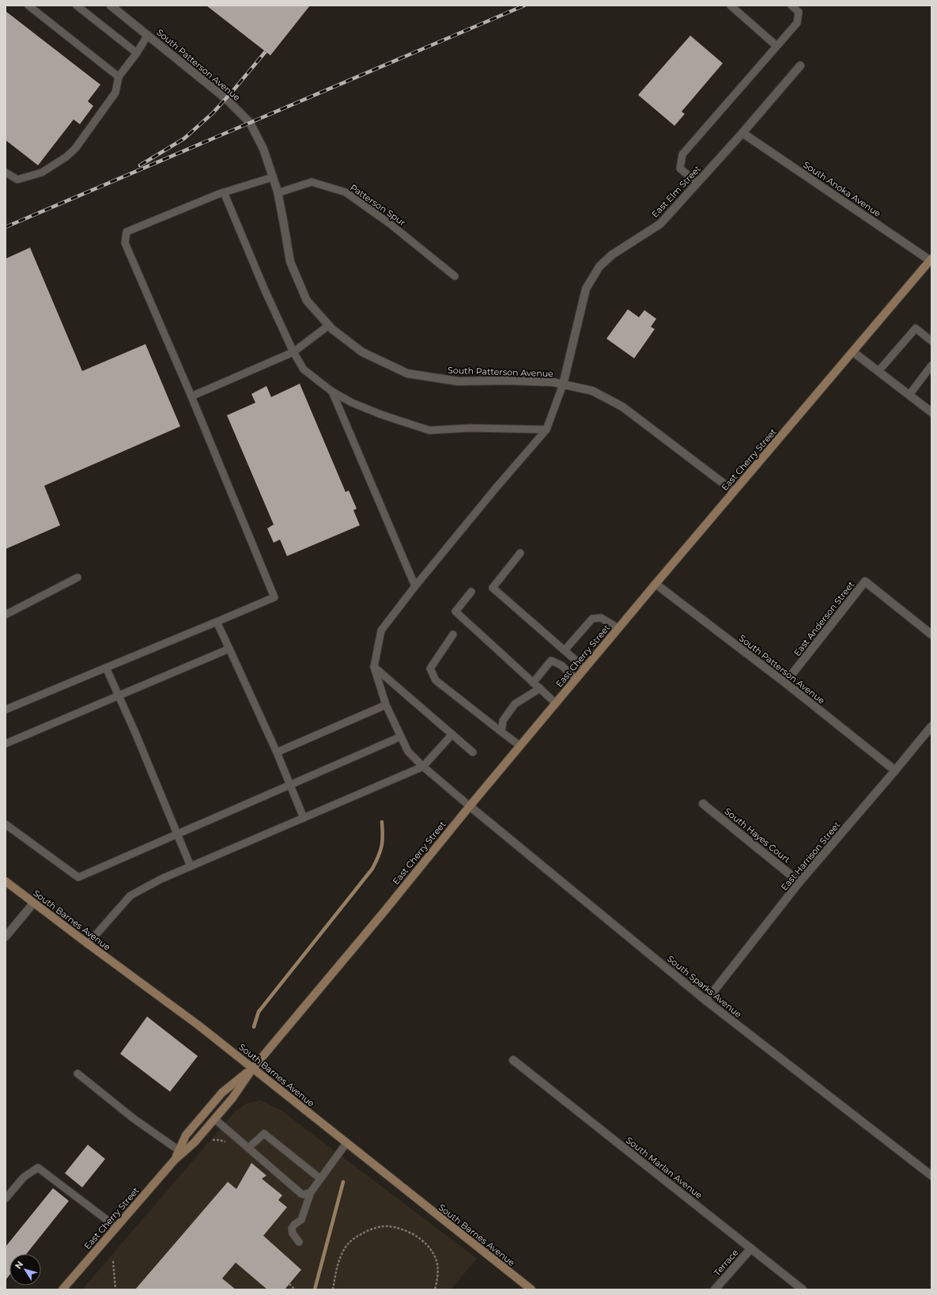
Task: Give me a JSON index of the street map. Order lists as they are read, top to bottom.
{
  "streets": {
    "street": [
      "South Patterson Avenue",
      "South Anoka Avenue",
      "East Elm Street",
      "East Cherry Street",
      "East Anderson Street",
      "South Hayes Court",
      "East Harrison Street",
      "South Barnes Avenue",
      "South Sparks Avenue",
      "South Marlan Avenue",
      "Terrace"
    ],
    "lane": ["Patterson Spur"]
  },
  "crossings": [
    ["South Patterson Avenue", "East Elm Street"],
    ["South Patterson Avenue", "Patterson Spur"],
    ["South Patterson Avenue", "East Cherry Street"],
    ["South Patterson Avenue", "East Anderson Street"],
    ["South Patterson Avenue", "East Harrison Street"],
    ["South Anoka Avenue", "East Elm Street"],
    ["South Anoka Avenue", "East Cherry Street"],
    ["East Cherry Street", "South Barnes Avenue"],
    ["East Cherry Street", "South Sparks Avenue"],
    ["South Hayes Court", "East Harrison Street"],
    ["East Harrison Street", "South Sparks Avenue"],
    ["South Marlan Avenue", "Terrace"]
  ],
  "north": "top left"
}
